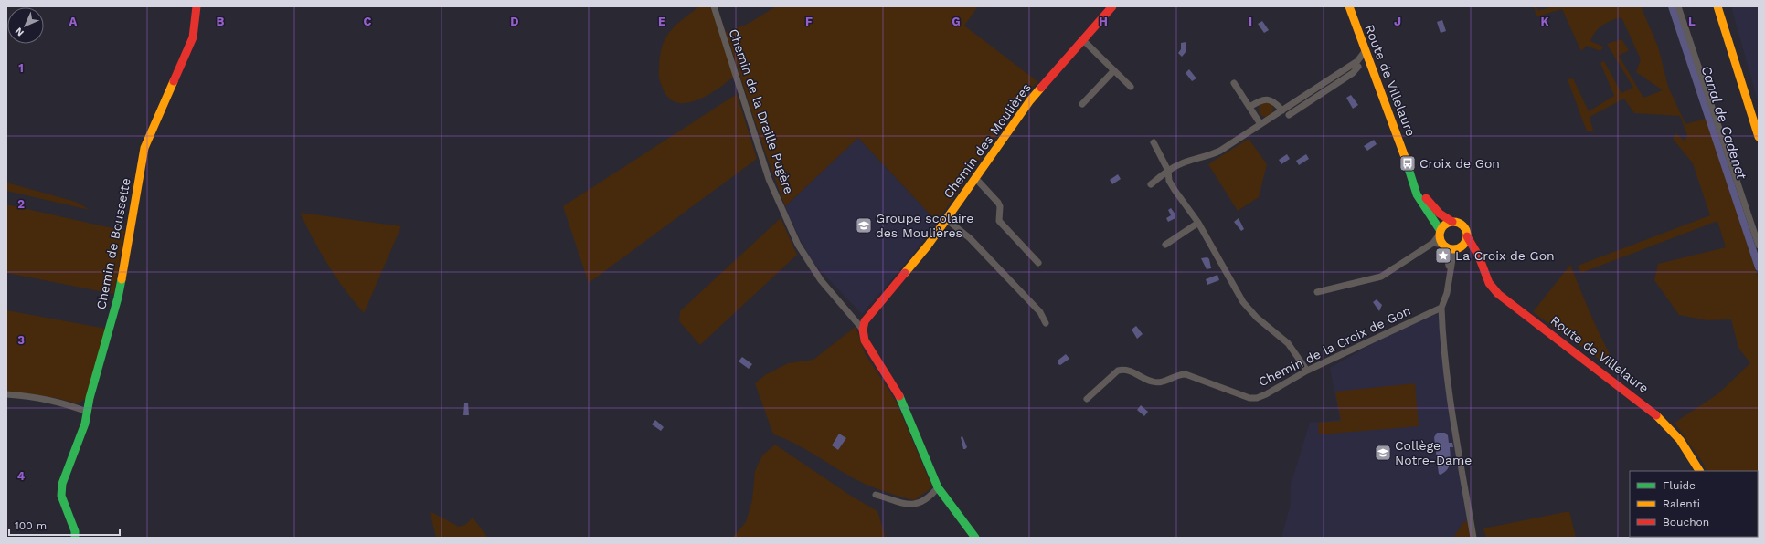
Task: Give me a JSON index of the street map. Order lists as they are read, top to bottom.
{
  "streets": {
    "street": [
      "Route de Villelaure",
      "Chemin de la Draille Pugère",
      "Chemin des Moulières",
      "Chemin de Boussette",
      "Chemin de la Croix de Gon"
    ]
  },
  "crossings": [
    ["Chemin de la Draille Pugère", "Chemin des Moulières"]
  ],
  "water": ["Canal de Cadenet"],
  "places": {
    "bus stop": ["Croix de Gon"],
    "school or university": ["Groupe scolaire des Moulières", "Collège Notre-Dame"],
    "place": ["La Croix de Gon"]
  },
  "legend": ["Fluide", "Ralenti", "Bouchon"],
  "scale_bar": "100 m",
  "north": "bottom left",
  "grid": {
    "columns": [
      "A",
      "B",
      "C",
      "D",
      "E",
      "F",
      "G",
      "H",
      "I",
      "J",
      "K",
      "L"
    ],
    "rows": [
      "1",
      "2",
      "3",
      "4"
    ]
  }
}
